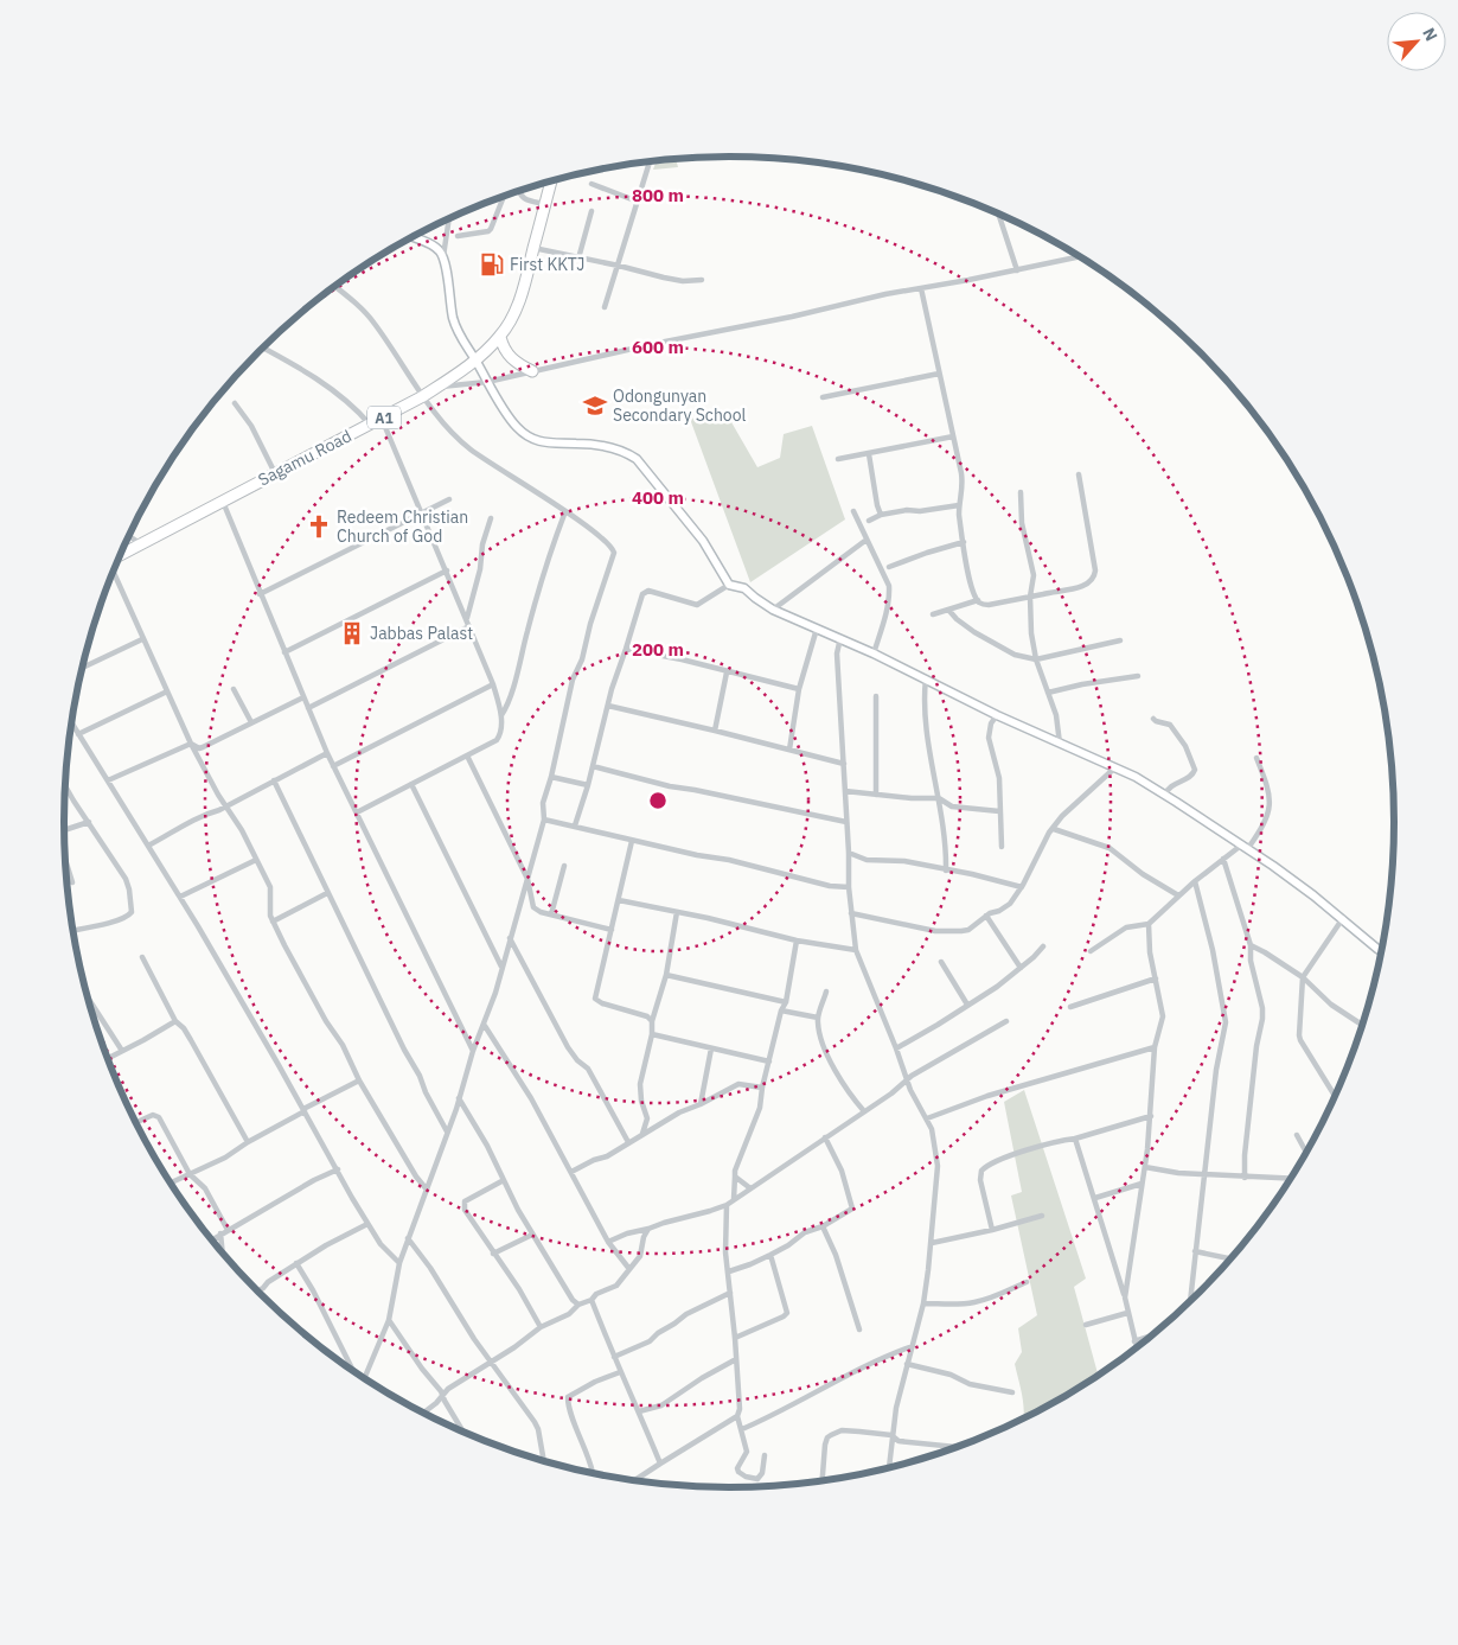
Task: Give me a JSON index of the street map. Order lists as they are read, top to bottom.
{
  "streets": {
    "highway": ["A1", "Sagamu Road"]
  },
  "places": {
    "fuel station": ["First KKTJ"],
    "school or university": ["Odongunyan Secondary School"],
    "church": ["Redeem Christian Church of God"],
    "building": ["Jabbas Palast"]
  },
  "north": "top right",
  "rings": [
    "800 m",
    "600 m",
    "400 m",
    "200 m"
  ]
}
